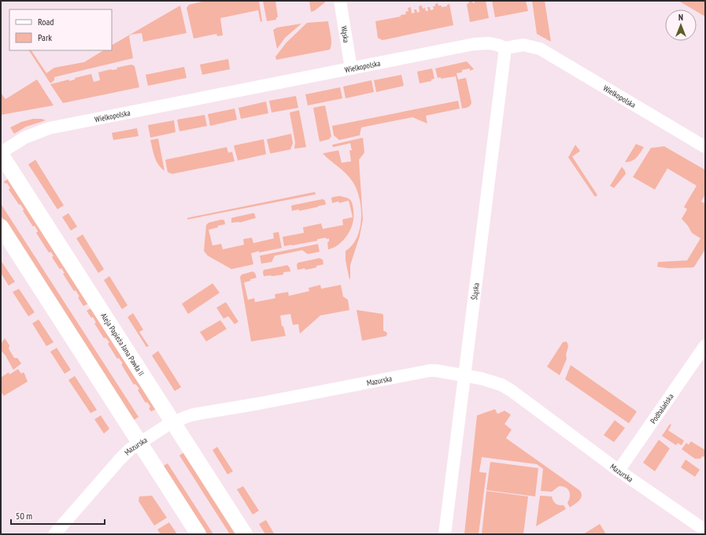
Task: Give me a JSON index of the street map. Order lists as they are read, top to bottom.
{
  "streets": {
    "street": [
      "Wąska",
      "Wielkopolska",
      "Śląska",
      "Aleja Papieża Jana Pawła II",
      "Mazurska",
      "Podhalańska"
    ]
  },
  "crossings": [
    ["Wąska", "Wielkopolska"],
    ["Wielkopolska", "Śląska"],
    ["Wielkopolska", "Aleja Papieża Jana Pawła II"],
    ["Śląska", "Mazurska"],
    ["Aleja Papieża Jana Pawła II", "Mazurska"],
    ["Mazurska", "Podhalańska"]
  ],
  "legend": ["Road", "Park"],
  "scale_bar": "50 m",
  "north": "top"
}
